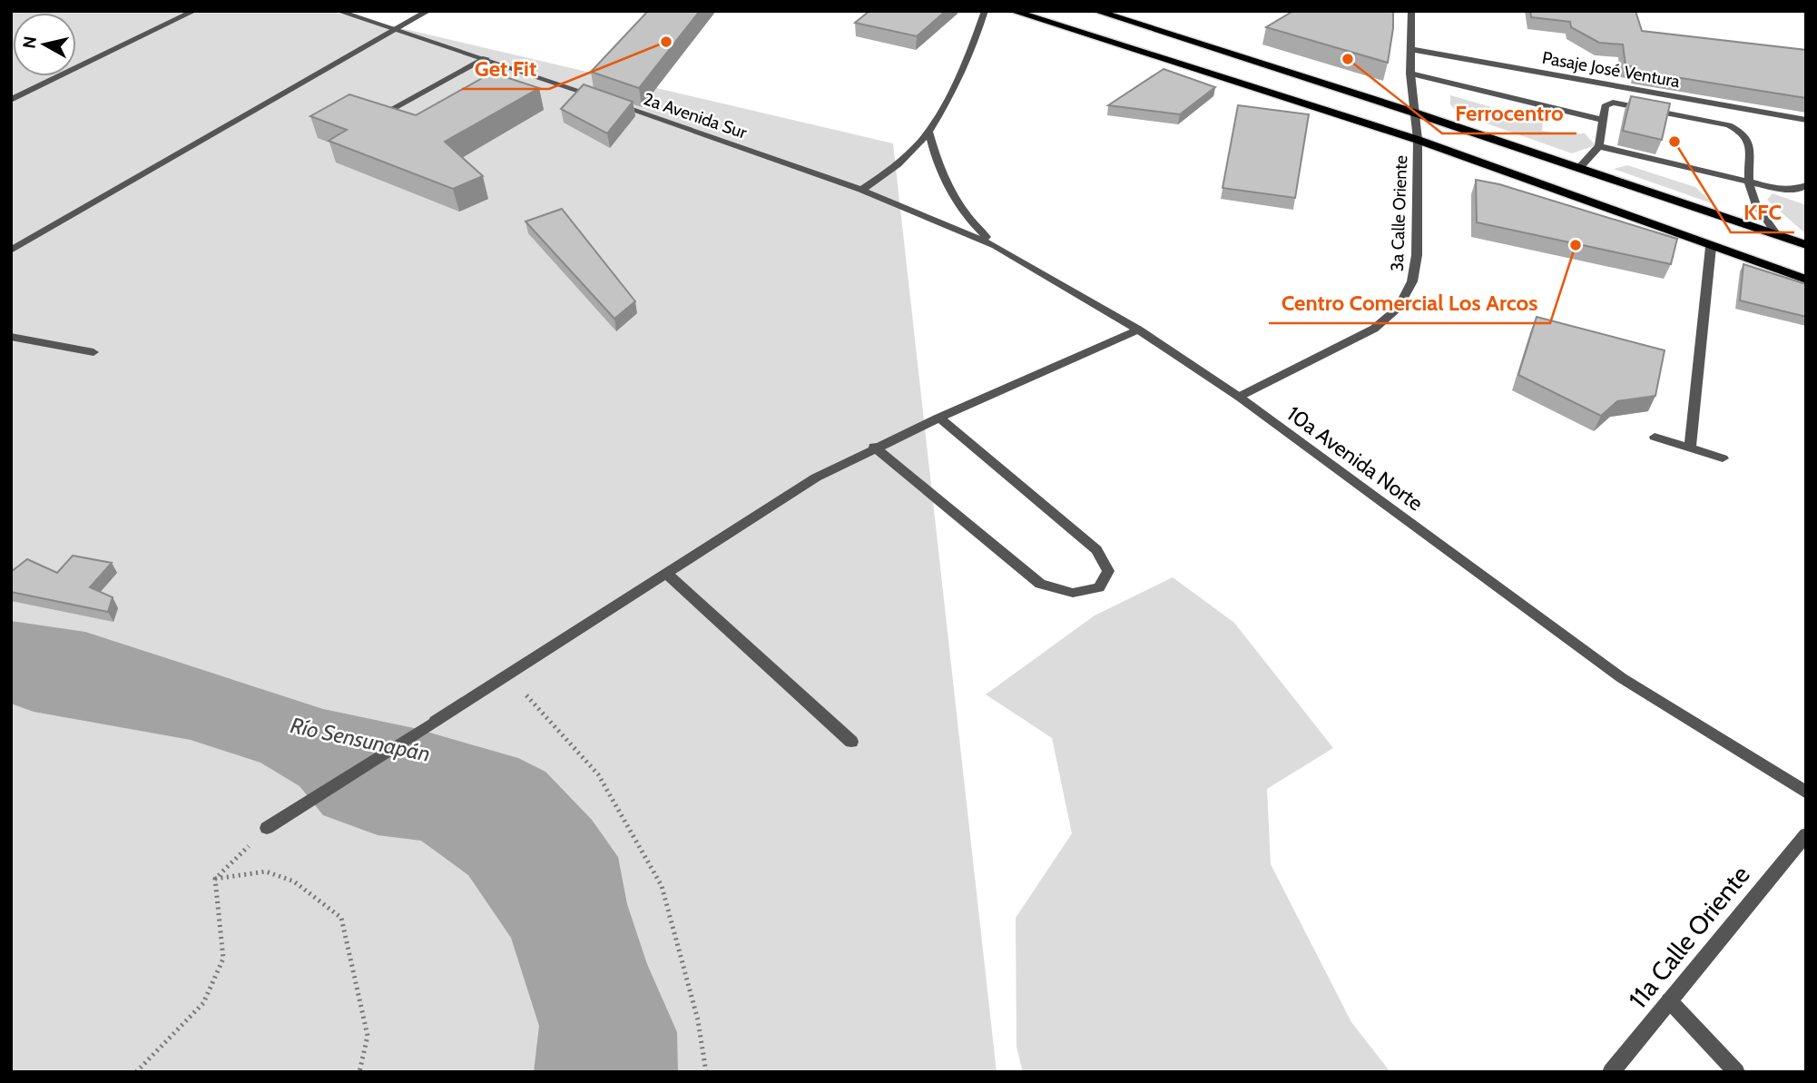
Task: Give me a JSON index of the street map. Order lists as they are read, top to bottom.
{
  "streets": {
    "street": [
      "Pasaje José Ventura",
      "2a Avenida Sur",
      "3a Calle Oriente",
      "10a Avenida Norte",
      "11a Calle Oriente"
    ]
  },
  "crossings": [
    ["Pasaje José Ventura", "3a Calle Oriente"],
    ["2a Avenida Sur", "10a Avenida Norte"],
    ["3a Calle Oriente", "10a Avenida Norte"]
  ],
  "water": ["Río Sensunapán"],
  "places": [
    "Get Fit",
    "Ferrocentro",
    "KFC",
    "Centro Comercial Los Arcos"
  ],
  "north": "left"
}
